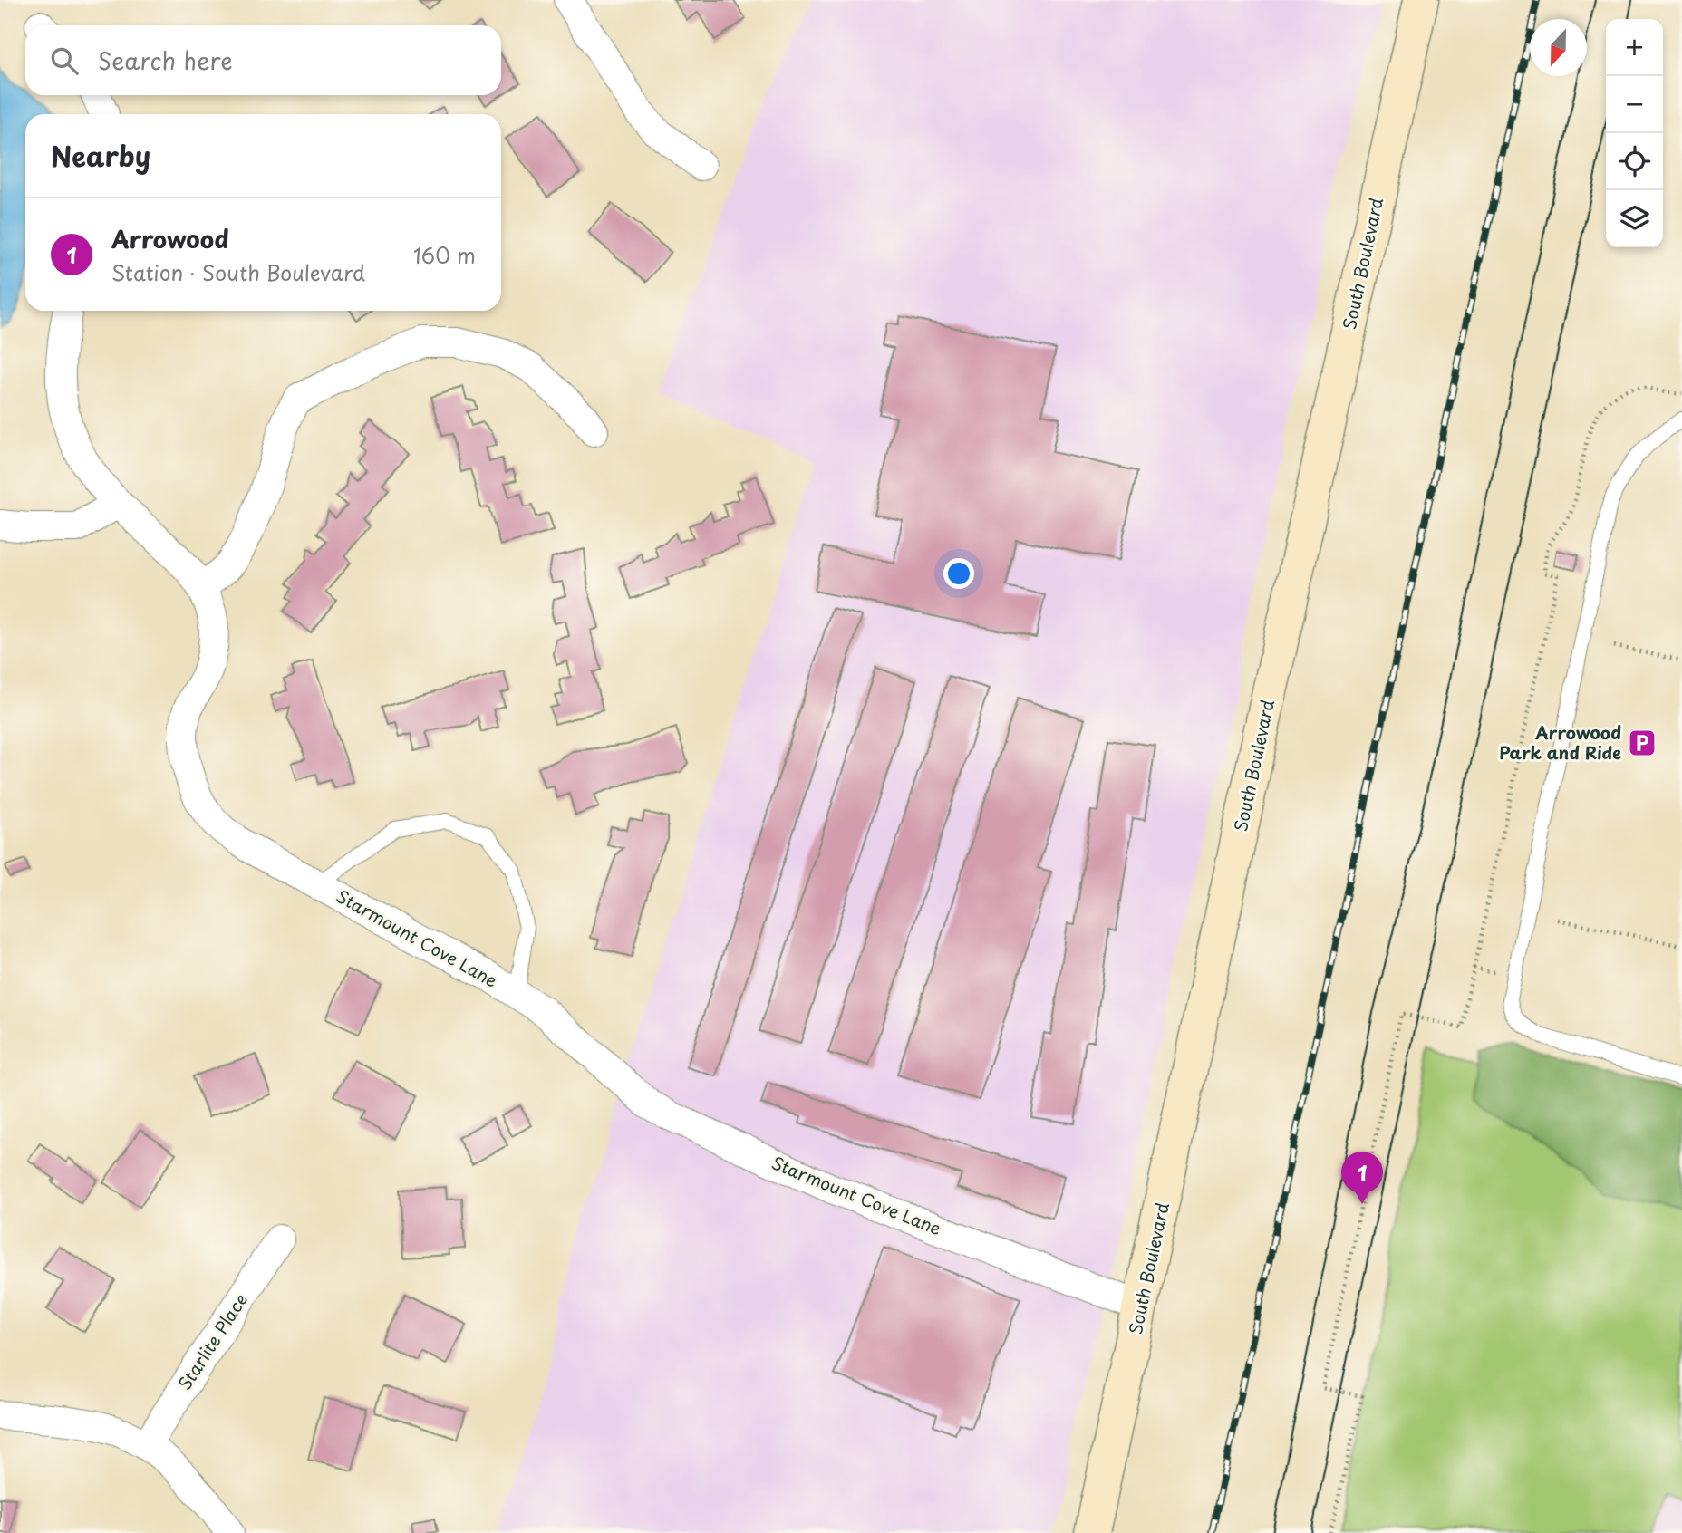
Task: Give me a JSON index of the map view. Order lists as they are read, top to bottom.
{
  "streets": {
    "main road": ["South Boulevard"],
    "street": ["Starmount Cove Lane", "Starlite Place"]
  },
  "crossings": [
    ["South Boulevard", "Starmount Cove Lane"]
  ],
  "places": {
    "parking": ["Arrowood Park and Ride"]
  },
  "north": "bottom",
  "page": {
    "map_buttons": ["+", "−"],
    "search": "Search here",
    "heading": "Nearby",
    "list": [
      {
        "mark": "1",
        "name": "Arrowood",
        "note": "Station · South Boulevard",
        "value": "160 m"
      }
    ],
    "pins": "1"
  }
}
